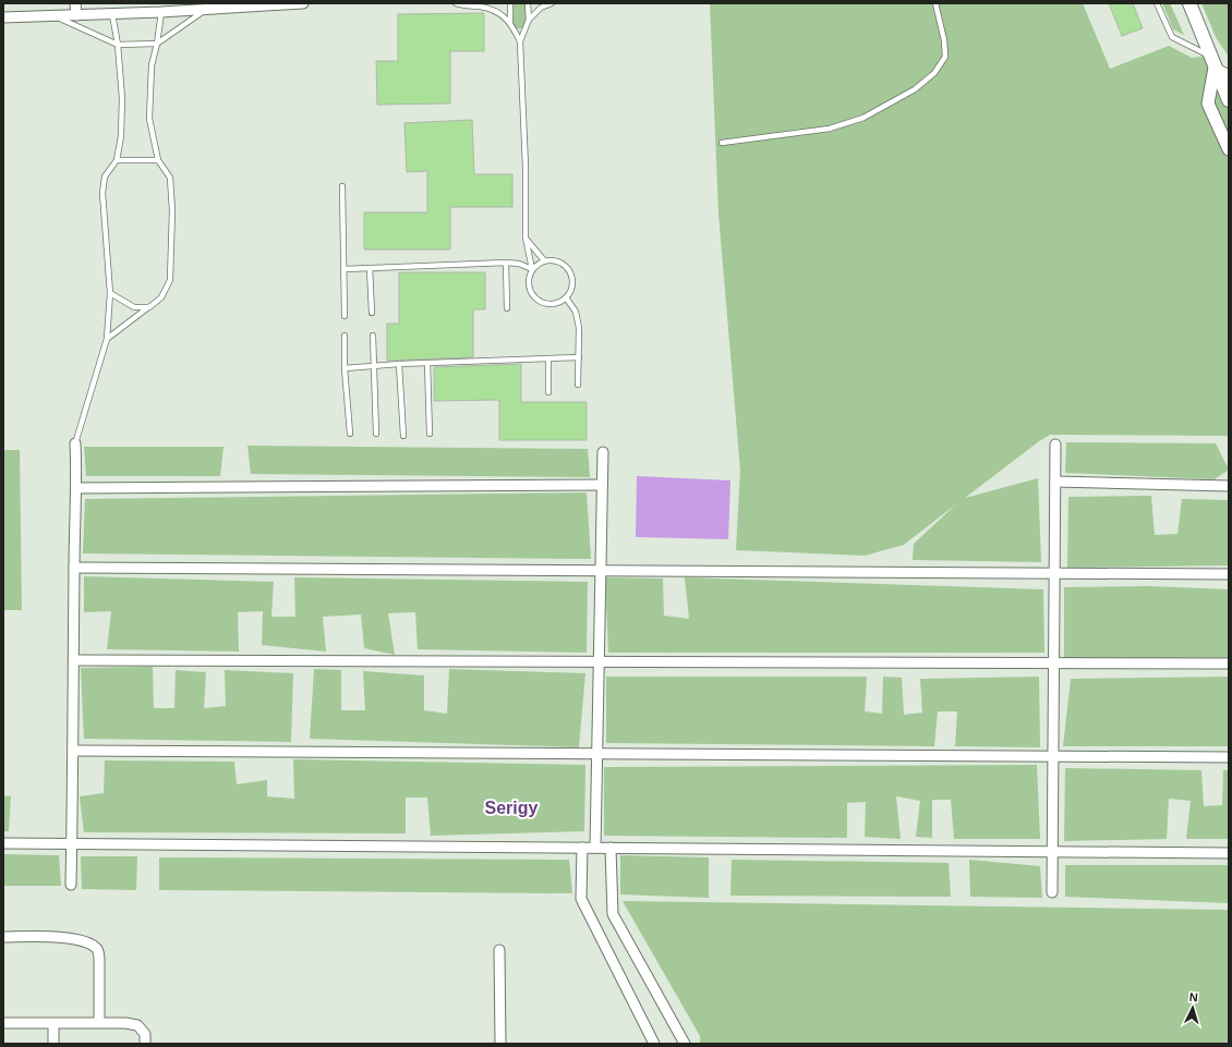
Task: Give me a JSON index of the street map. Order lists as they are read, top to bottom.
{
  "districts": ["Serigy"],
  "north": "top"
}
